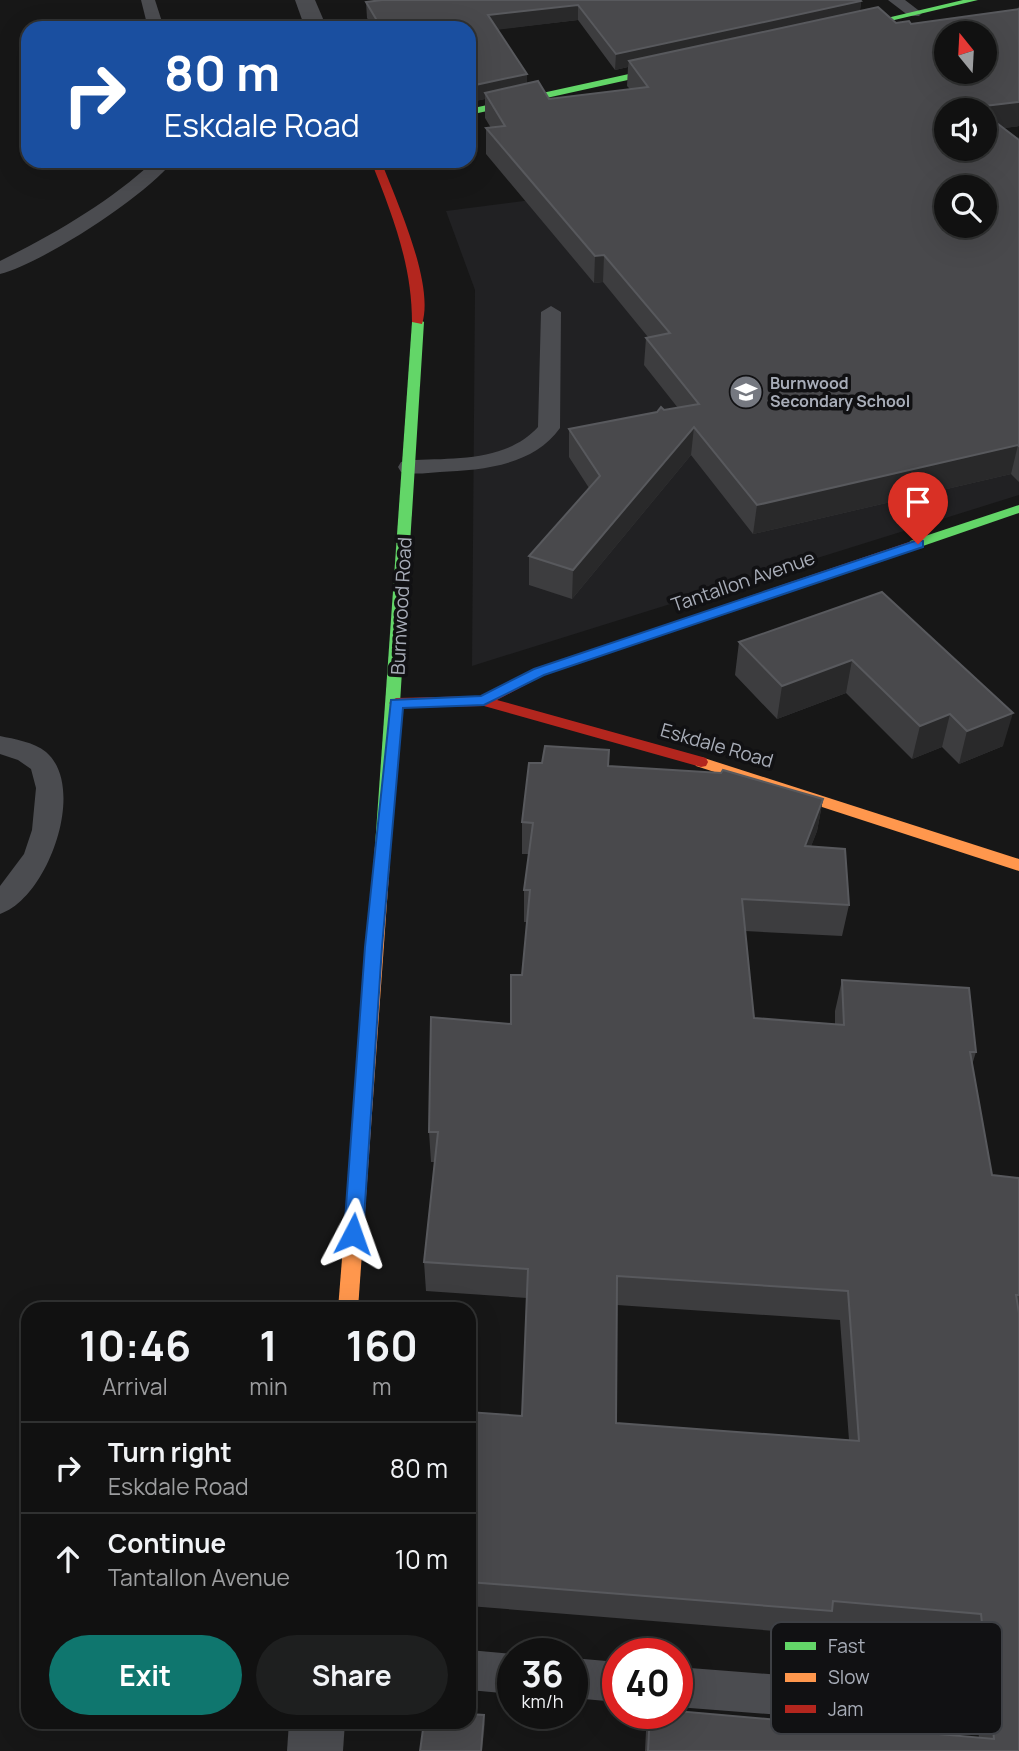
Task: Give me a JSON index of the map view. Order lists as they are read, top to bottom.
{
  "streets": {
    "street": ["Tantallon Avenue", "Burnwood Road", "Eskdale Road"]
  },
  "crossings": [
    ["Tantallon Avenue", "Eskdale Road"],
    ["Burnwood Road", "Eskdale Road"]
  ],
  "places": {
    "school or university": ["Burnwood Secondary School"]
  },
  "legend": ["Fast", "Slow", "Jam"],
  "north": "top",
  "page": {
    "turn": ["80 m", "Eskdale Road"],
    "eta": [
      "10:46",
      "Arrival",
      "1",
      "min",
      "160",
      "m"
    ],
    "list": [
      {
        "name": "Turn right",
        "note": "Eskdale Road",
        "value": "80 m"
      },
      {
        "name": "Continue",
        "note": "Tantallon Avenue",
        "value": "10 m"
      }
    ],
    "buttons": ["Exit", "Share"],
    "speed": "36 km/h",
    "limit": "40"
  }
}
